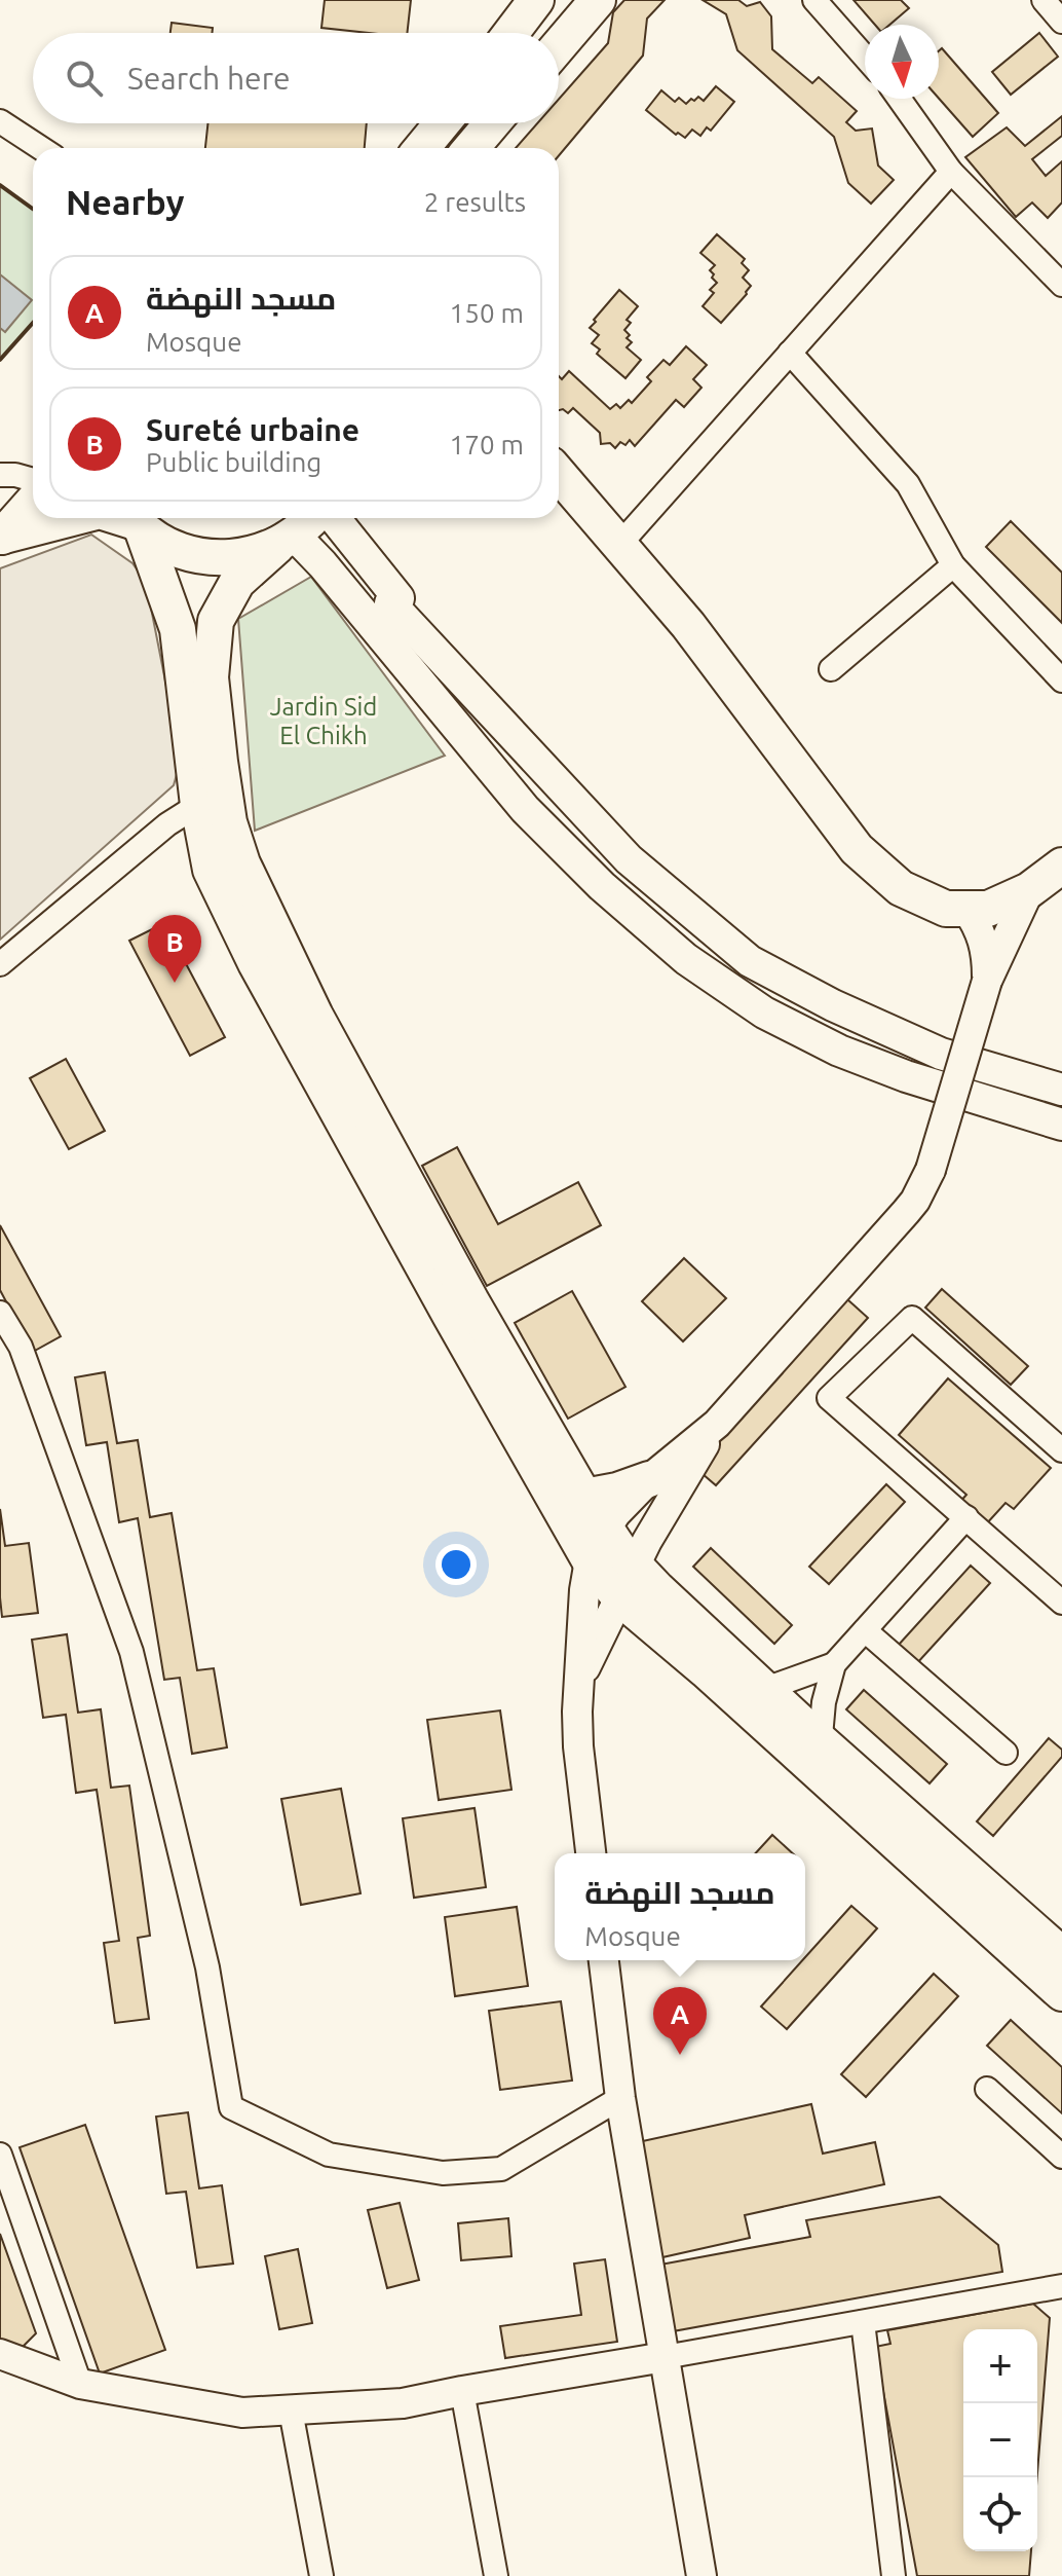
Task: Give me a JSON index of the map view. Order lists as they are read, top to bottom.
{
  "parks": ["Jardin Sid El Chikh"],
  "north": "bottom",
  "page": {
    "search": "Search here",
    "heading": ["Nearby", "2 results"],
    "list": [
      {
        "mark": "A",
        "name": "مسجد النهضة",
        "note": "Mosque",
        "value": "150 m"
      },
      {
        "mark": "B",
        "name": "Sureté urbaine",
        "note": "Public building",
        "value": "170 m"
      }
    ],
    "pins": ["B", "A"],
    "popup": ["مسجد النهضة", "Mosque"],
    "map_buttons": ["+", "−"]
  }
}
